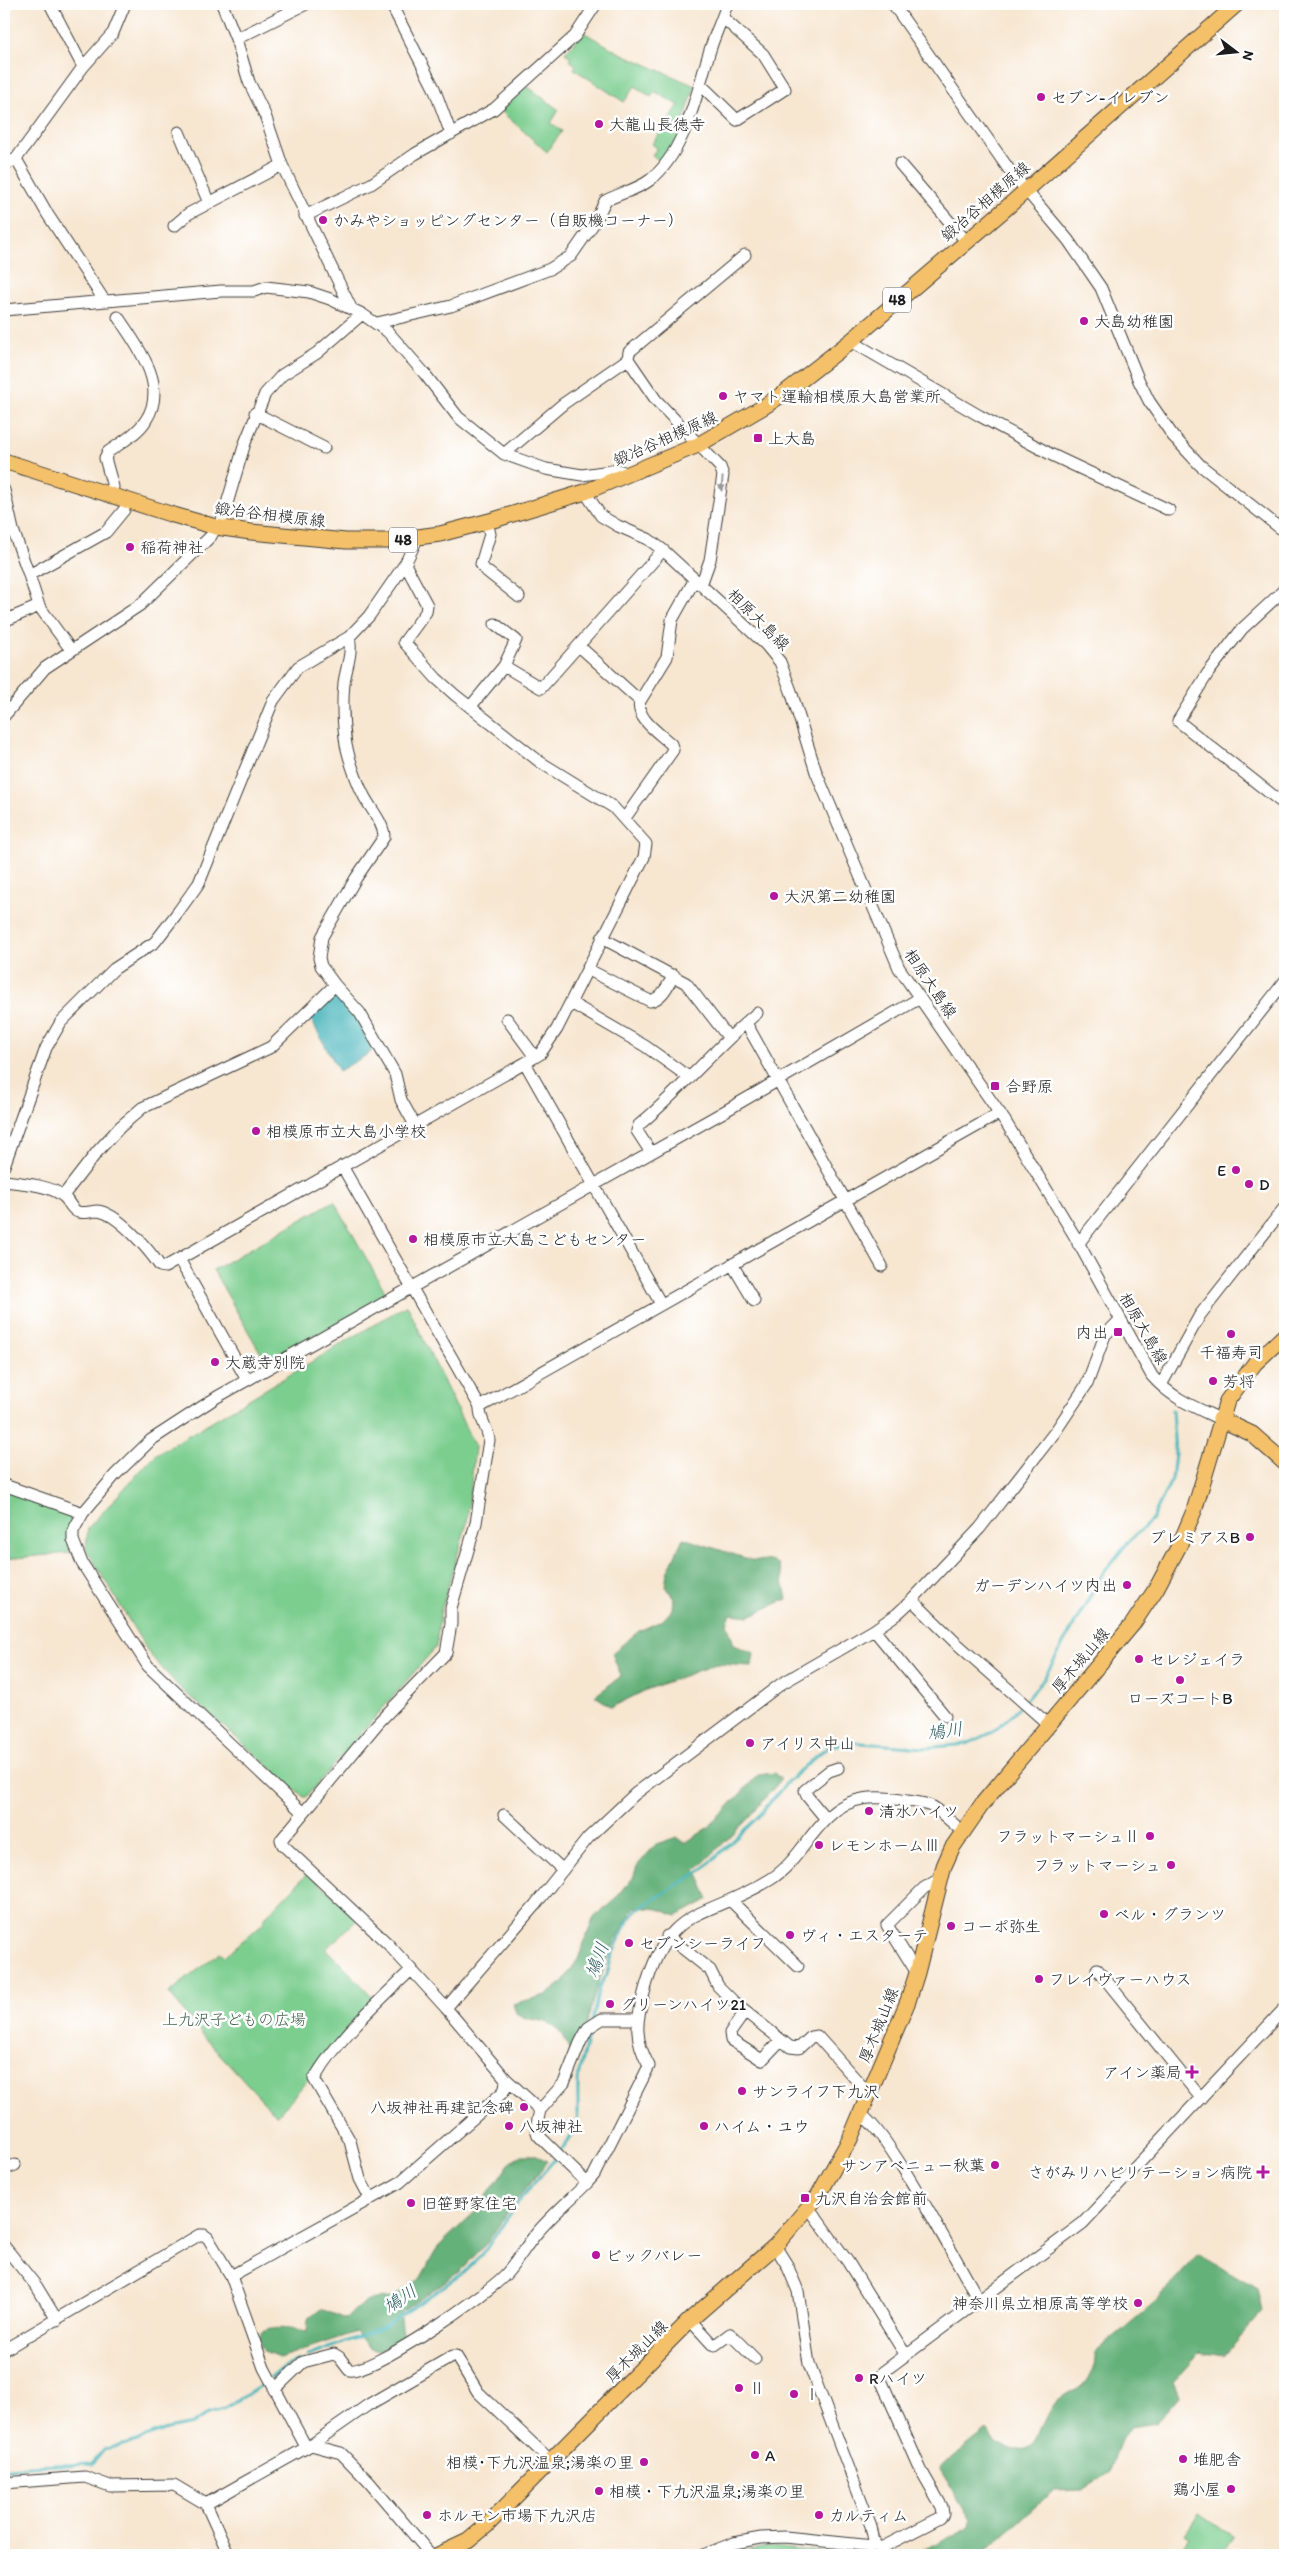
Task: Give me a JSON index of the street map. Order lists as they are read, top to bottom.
{
  "streets": {
    "main road": ["鍛冶谷相模原線", "48", "厚木城山線"],
    "street": ["相原大島線"]
  },
  "crossings": [
    ["鍛冶谷相模原線", "相原大島線"],
    ["相原大島線", "厚木城山線"]
  ],
  "water": ["鳩川"],
  "parks": ["上九沢子どもの広場"],
  "places": {
    "other": [
      "セブン-イレブン",
      "大龍山長徳寺",
      "かみやショッピングセンター（自販機コーナー）",
      "大島幼稚園",
      "ヤマト運輸相模原大島営業所",
      "稲荷神社",
      "大沢第二幼稚園",
      "相模原市立大島小学校",
      "E",
      "D",
      "相模原市立大島こどもセンター",
      "千福寿司",
      "大蔵寺別院",
      "芳将",
      "プレミアスB",
      "ガーデンハイツ内出",
      "セレジェイラ",
      "ローズコートB",
      "アイリス中山",
      "清水ハイツ",
      "フラットマーシュⅡ",
      "レモンホームⅢ",
      "フラットマーシュ",
      "ベル・グランツ",
      "コーポ弥生",
      "ヴィ・エスターテ",
      "セブンシーライフ",
      "フレイヴァーハウス",
      "グリーンハイツ21",
      "サンライフ下九沢",
      "八坂神社再建記念碑",
      "八坂神社",
      "ハイム・ユウ",
      "サンアベニュー秋葉",
      "旧笹野家住宅",
      "ビックバレー",
      "神奈川県立相原高等学校",
      "Rハイツ",
      "Ⅱ",
      "Ⅰ",
      "A",
      "堆肥舎",
      "相模･下九沢温泉;湯楽の里",
      "鶏小屋",
      "相模・下九沢温泉;湯楽の里",
      "ホルモン市場下九沢店",
      "カルティム"
    ],
    "transit": [
      "上大島",
      "合野原",
      "内出",
      "九沢自治会館前"
    ],
    "health": ["アイン薬局", "さがみリハビリテーション病院"]
  },
  "north": "right"
}
